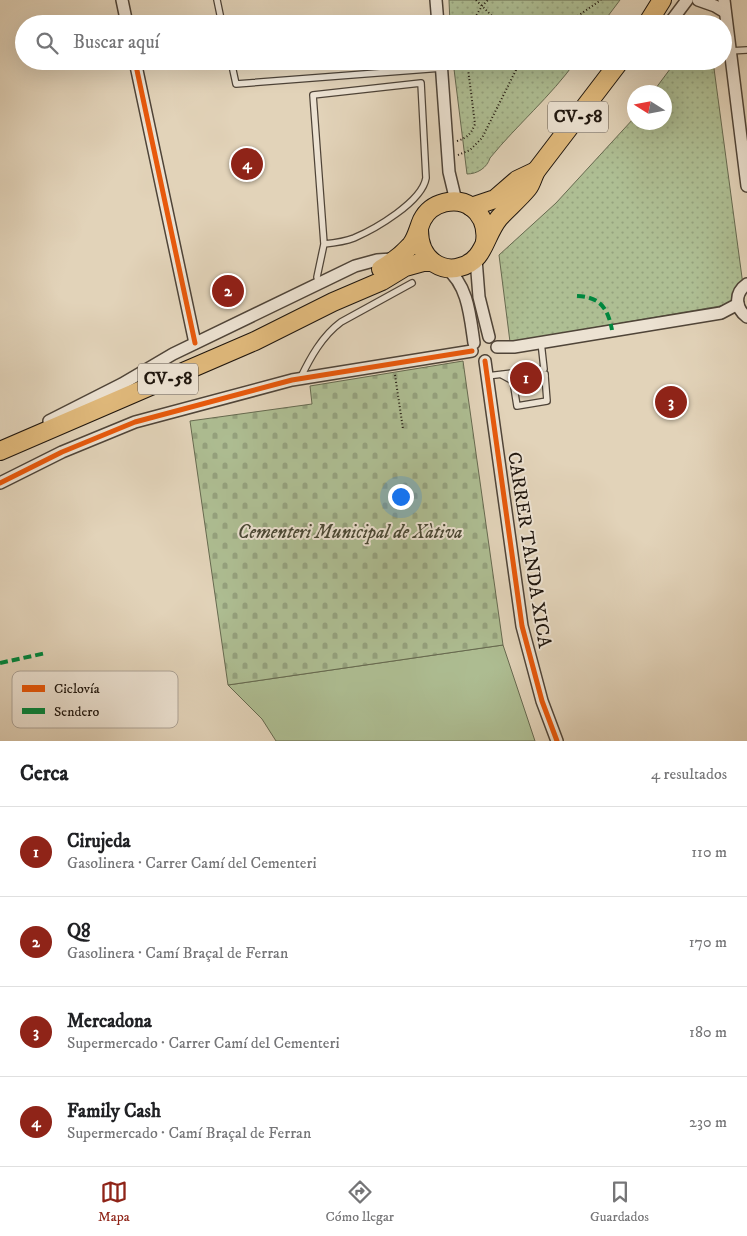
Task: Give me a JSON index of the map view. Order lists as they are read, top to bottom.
{
  "streets": {
    "main road": ["CV-58"],
    "street": ["CARRER TANDA XICA"]
  },
  "parks": ["Cementeri Municipal de Xàtiva"],
  "legend": ["Ciclovía", "Sendero"],
  "north": "left",
  "page": {
    "search": "Buscar aquí",
    "pins": [
      "4",
      "2",
      "1",
      "3"
    ],
    "heading": ["Cerca", "4 resultados"],
    "list": [
      {
        "mark": "1",
        "name": "Cirujeda",
        "note": "Gasolinera · Carrer Camí del Cementeri",
        "value": "110 m"
      },
      {
        "mark": "2",
        "name": "Q8",
        "note": "Gasolinera · Camí Braçal de Ferran",
        "value": "170 m"
      },
      {
        "mark": "3",
        "name": "Mercadona",
        "note": "Supermercado · Carrer Camí del Cementeri",
        "value": "180 m"
      },
      {
        "mark": "4",
        "name": "Family Cash",
        "note": "Supermercado · Camí Braçal de Ferran",
        "value": "230 m"
      }
    ],
    "nav": ["Mapa", "Cómo llegar", "Guardados"]
  }
}
